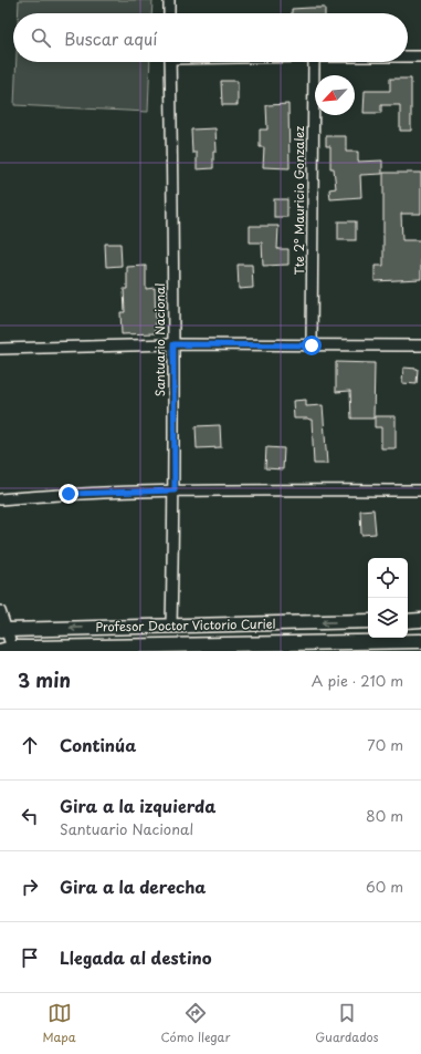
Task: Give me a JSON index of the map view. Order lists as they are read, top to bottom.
{
  "streets": {
    "main road": ["Profesor Doctor Victorio Curiel"],
    "street": ["Tte 2° Mauricio Gonzalez", "Santuario Nacional"]
  },
  "crossings": [
    ["Santuario Nacional", "Profesor Doctor Victorio Curiel"]
  ],
  "north": "bottom left",
  "page": {
    "search": "Buscar aquí",
    "heading": ["3 min", "A pie · 210 m"],
    "list": [
      ["Continúa", "70 m"],
      ["Gira a la izquierda", "Santuario Nacional", "80 m"],
      ["Gira a la derecha", "60 m"],
      "Llegada al destino"
    ],
    "nav": ["Mapa", "Cómo llegar", "Guardados"]
  }
}
